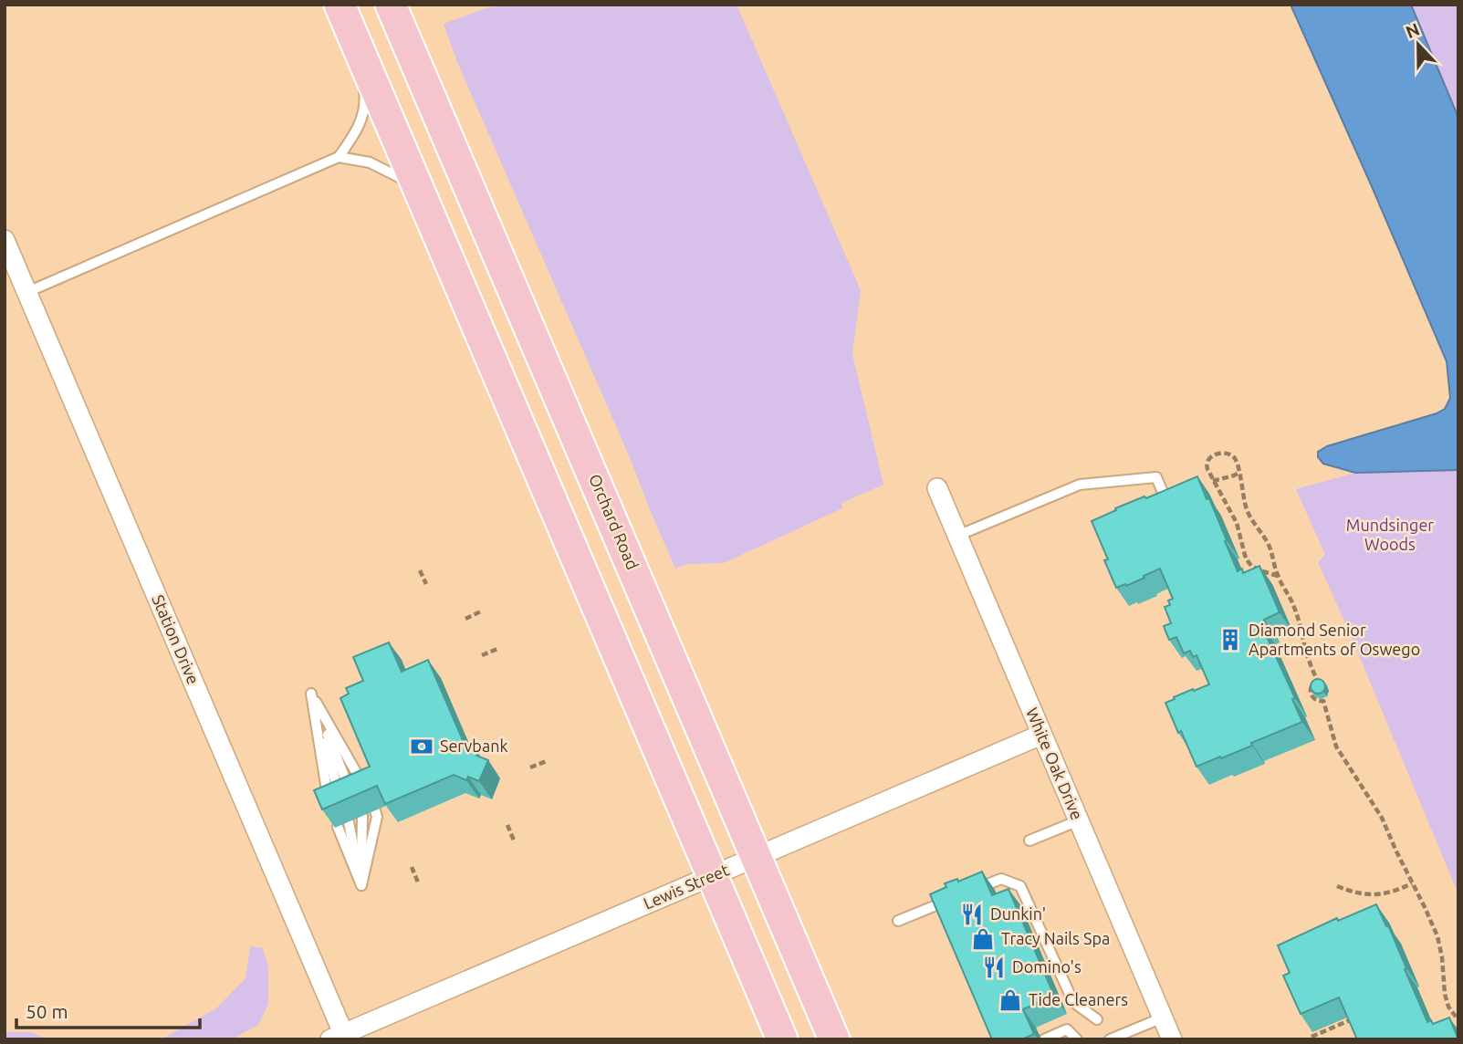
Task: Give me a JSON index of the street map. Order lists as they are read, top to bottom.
{
  "streets": {
    "main road": ["Orchard Road"],
    "street": ["Station Drive", "White Oak Drive", "Lewis Street"]
  },
  "crossings": [
    ["Orchard Road", "Lewis Street"],
    ["Station Drive", "Lewis Street"],
    ["White Oak Drive", "Lewis Street"]
  ],
  "parks": ["Mundsinger Woods"],
  "places": {
    "building": ["Diamond Senior Apartments of Oswego"],
    "bank": ["Servbank"],
    "restaurant": ["Dunkin'", "Domino's"],
    "shop": ["Tracy Nails Spa", "Tide Cleaners"]
  },
  "scale_bar": "50 m",
  "north": "top"
}
